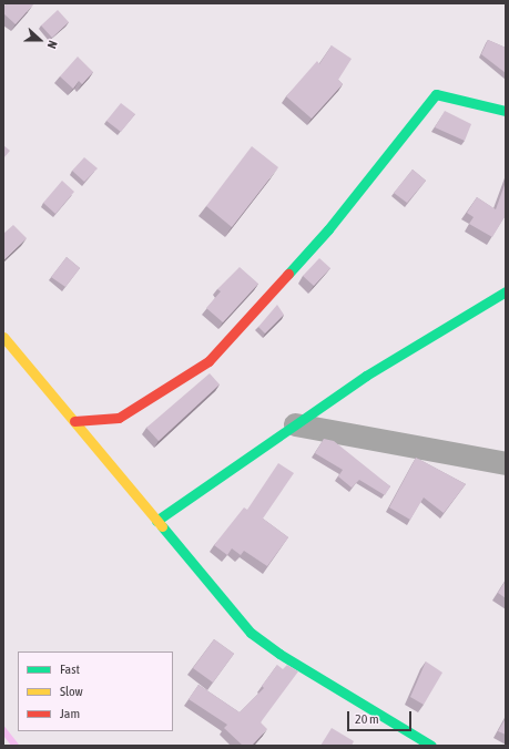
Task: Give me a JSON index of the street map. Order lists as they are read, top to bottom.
{
  "legend": ["Fast", "Slow", "Jam"],
  "scale_bar": "20 m",
  "north": "right"
}
